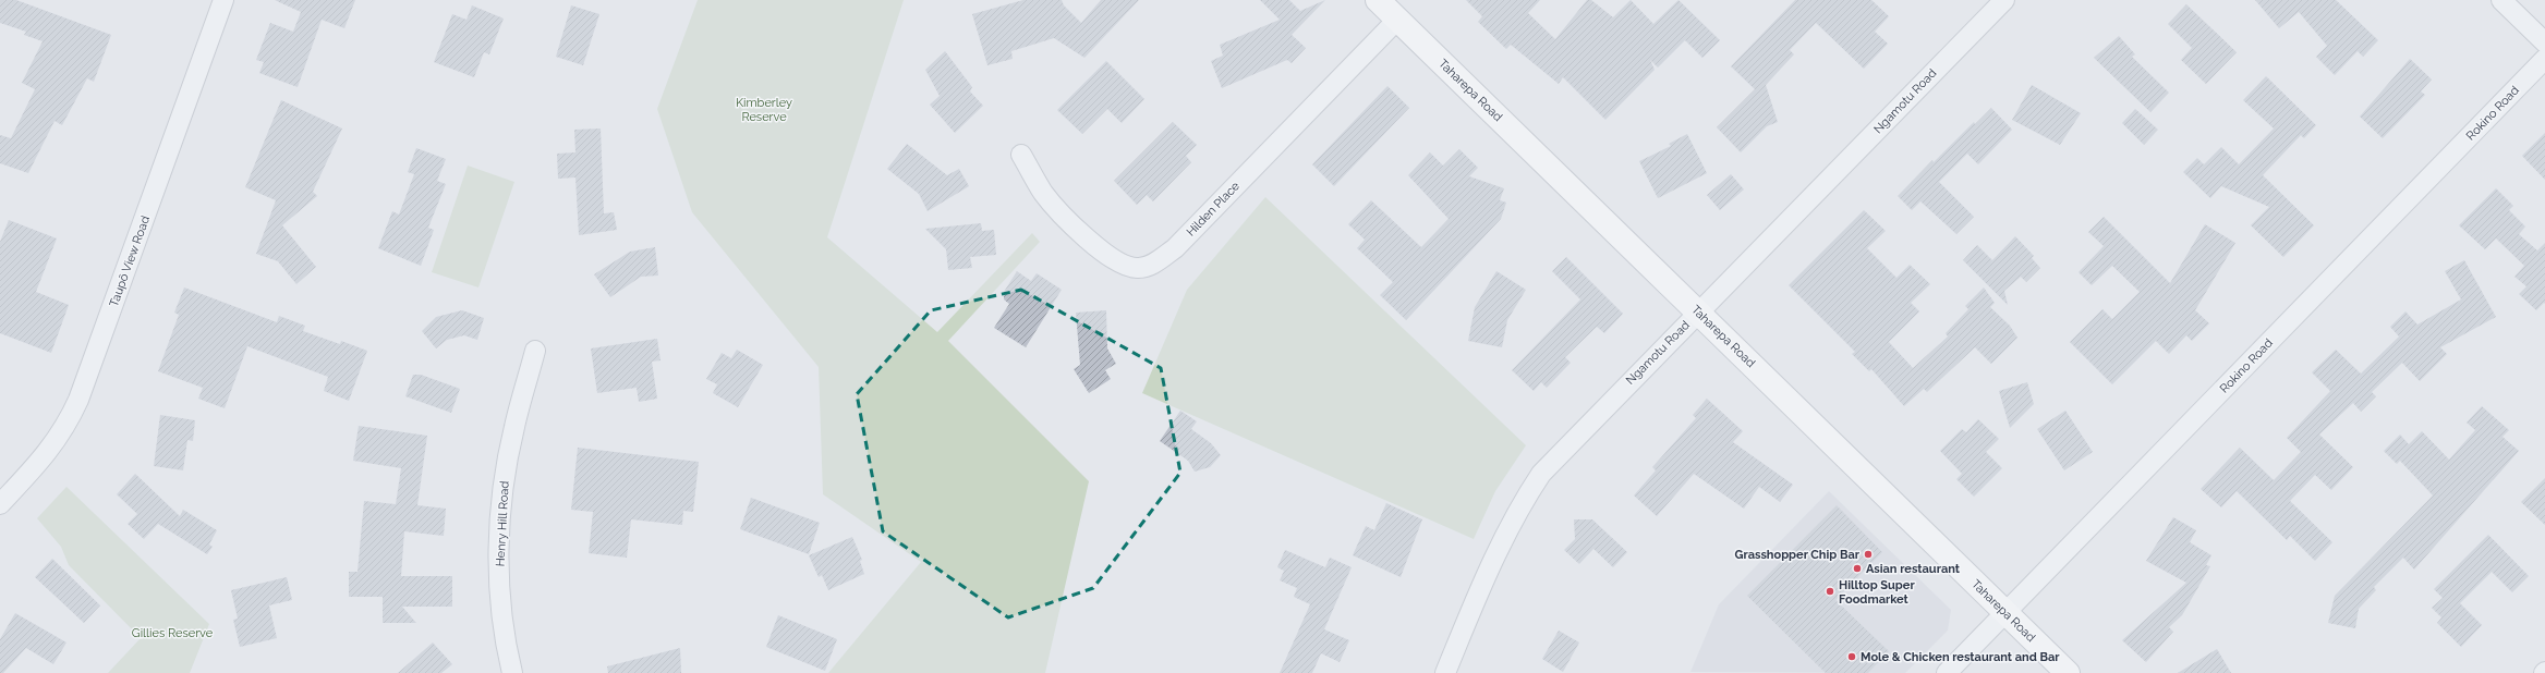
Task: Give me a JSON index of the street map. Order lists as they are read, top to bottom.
{
  "streets": {
    "street": [
      "Taharepa Road",
      "Ngamotu Road",
      "Rokino Road",
      "Hilden Place",
      "Taupō View Road",
      "Henry Hill Road"
    ]
  },
  "crossings": [
    ["Taharepa Road", "Ngamotu Road"],
    ["Taharepa Road", "Rokino Road"],
    ["Taharepa Road", "Hilden Place"]
  ],
  "parks": ["Kimberley Reserve", "Gillies Reserve"],
  "places": [
    "Grasshopper Chip Bar",
    "Asian restaurant",
    "Hilltop Super Foodmarket",
    "Mole & Chicken restaurant and Bar"
  ]
}
